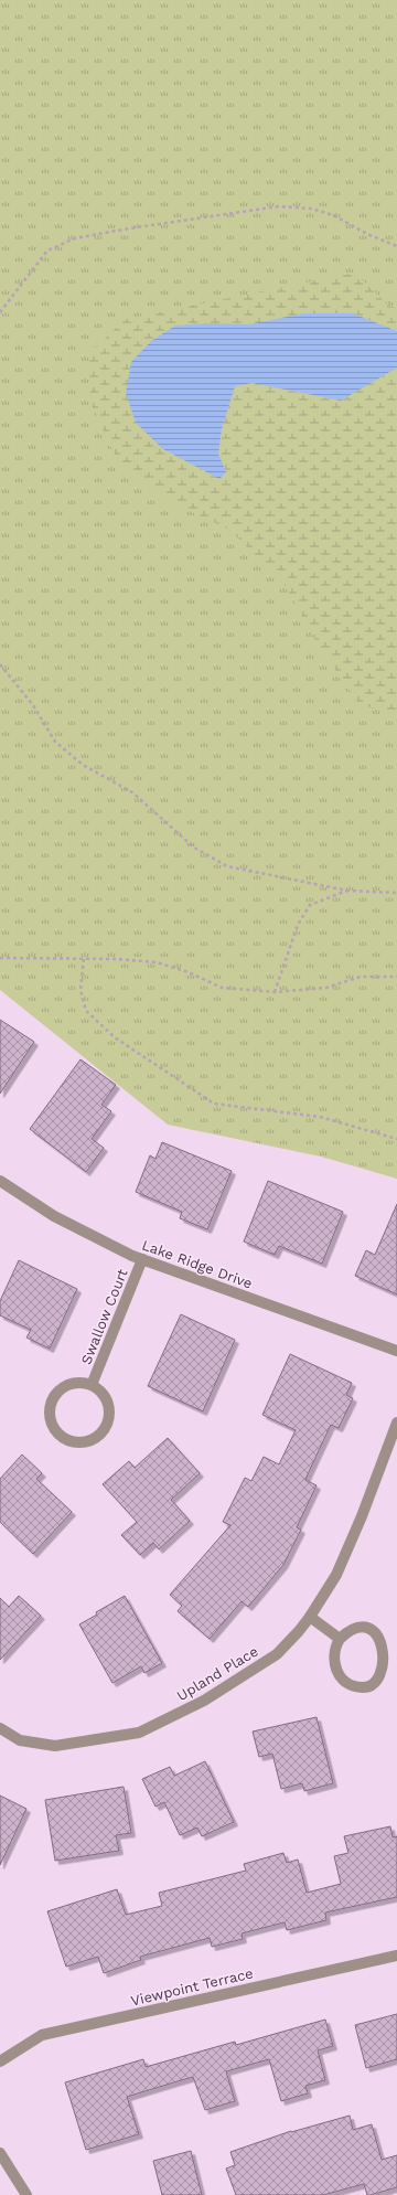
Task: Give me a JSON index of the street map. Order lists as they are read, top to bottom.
{
  "streets": {
    "street": [
      "Lake Ridge Drive",
      "Swallow Court",
      "Upland Place",
      "Viewpoint Terrace"
    ]
  },
  "crossings": [
    ["Lake Ridge Drive", "Swallow Court"]
  ]
}
